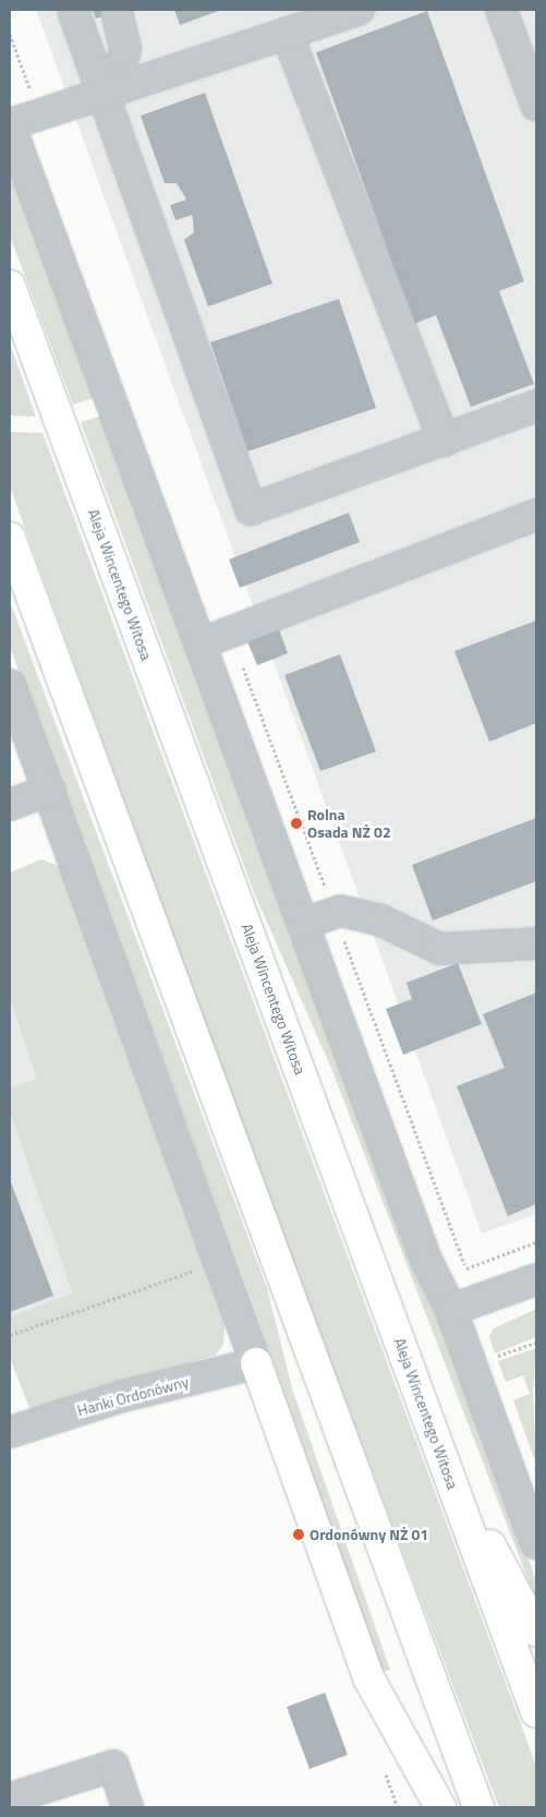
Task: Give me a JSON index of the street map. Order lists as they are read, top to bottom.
{
  "streets": {
    "main road": ["Aleja Wincentego Witosa"],
    "street": ["Hanki Ordonówny"]
  },
  "places": ["Rolna Osada NŻ 02", "Ordonówny NŻ 01"]
}
